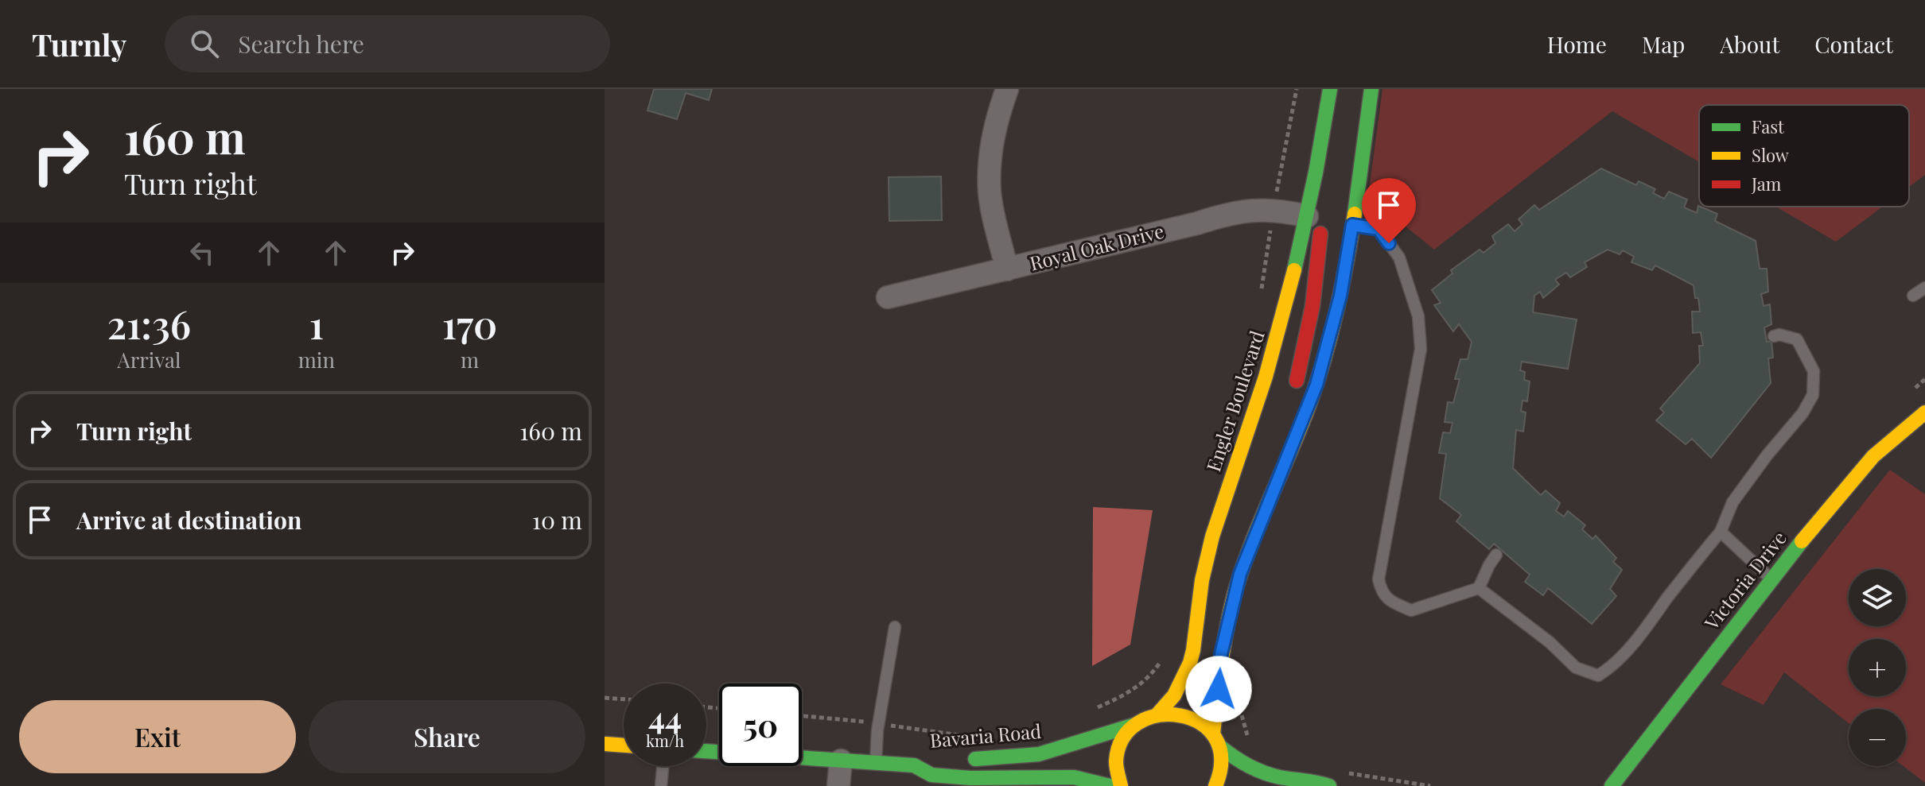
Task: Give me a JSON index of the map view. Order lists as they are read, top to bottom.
{
  "streets": {
    "main road": ["Engler Boulevard", "Victoria Drive", "Bavaria Road"],
    "street": ["Royal Oak Drive"]
  },
  "crossings": [
    ["Royal Oak Drive", "Engler Boulevard"],
    ["Engler Boulevard", "Bavaria Road"]
  ],
  "legend": ["Fast", "Slow", "Jam"],
  "page": {
    "header": "Turnly",
    "search": "Search here",
    "nav": [
      "Home",
      "Map",
      "About",
      "Contact"
    ],
    "turn": ["160 m", "Turn right"],
    "eta": [
      "21:36",
      "Arrival",
      "1",
      "min",
      "170",
      "m"
    ],
    "list": [
      {
        "name": "Turn right",
        "value": "160 m"
      },
      {
        "name": "Arrive at destination",
        "value": "10 m"
      }
    ],
    "map_buttons": ["+", "−"],
    "speed": "44 km/h",
    "limit": "50",
    "buttons": ["Exit", "Share"]
  }
}
